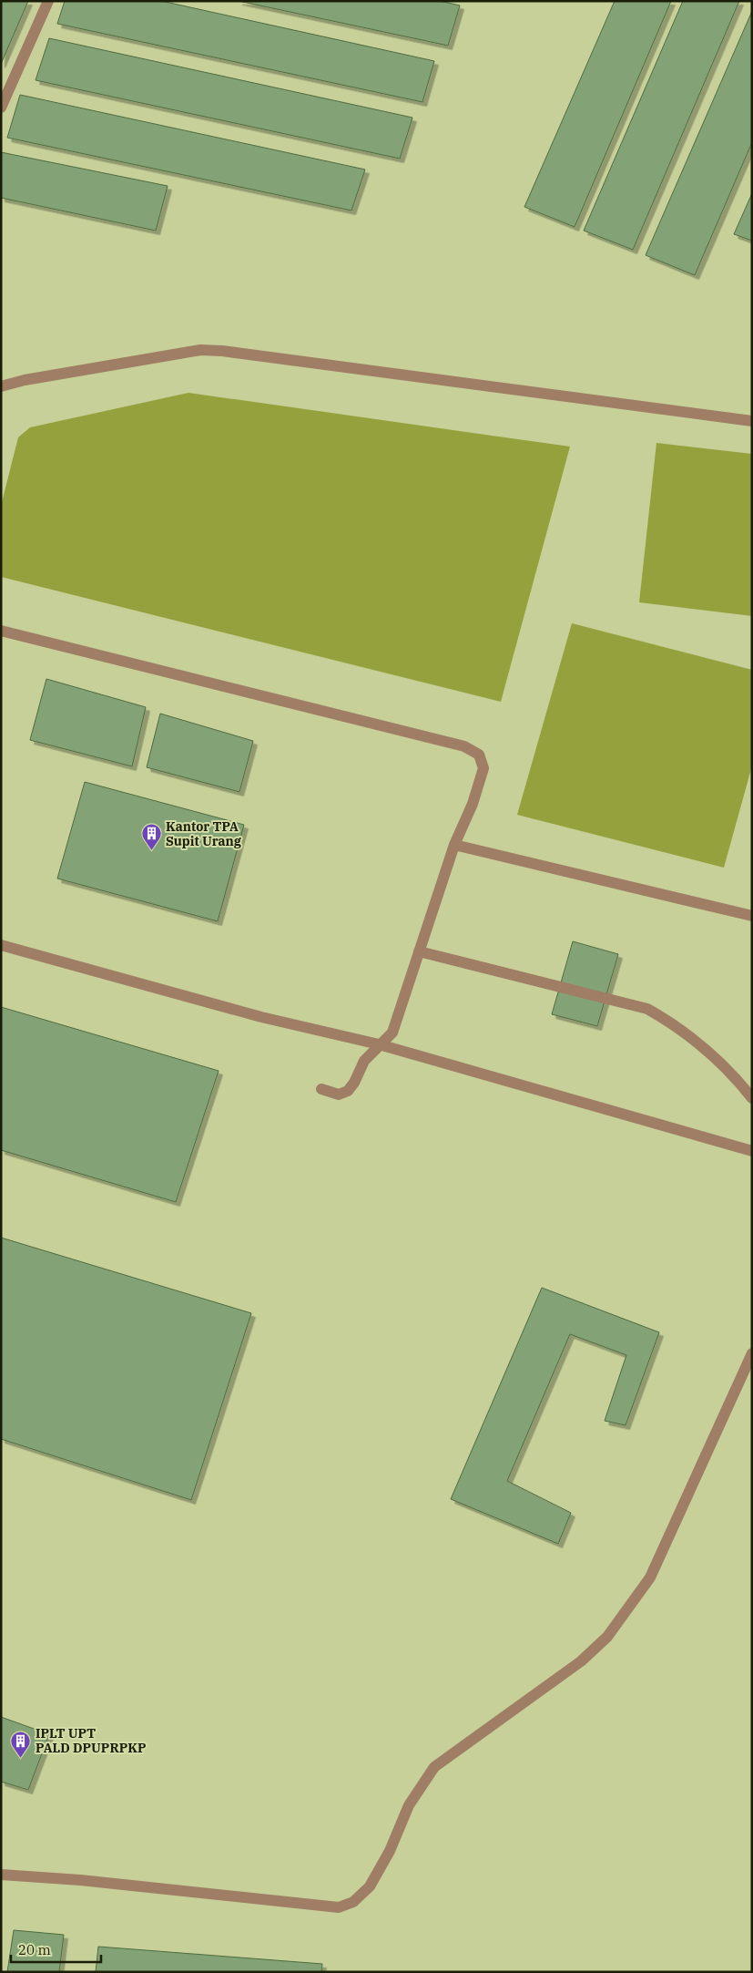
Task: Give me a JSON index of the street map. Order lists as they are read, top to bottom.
{
  "places": {
    "building": ["Kantor TPA Supit Urang", "IPLT UPT PALD DPUPRPKP"]
  },
  "scale_bar": "20 m"
}
